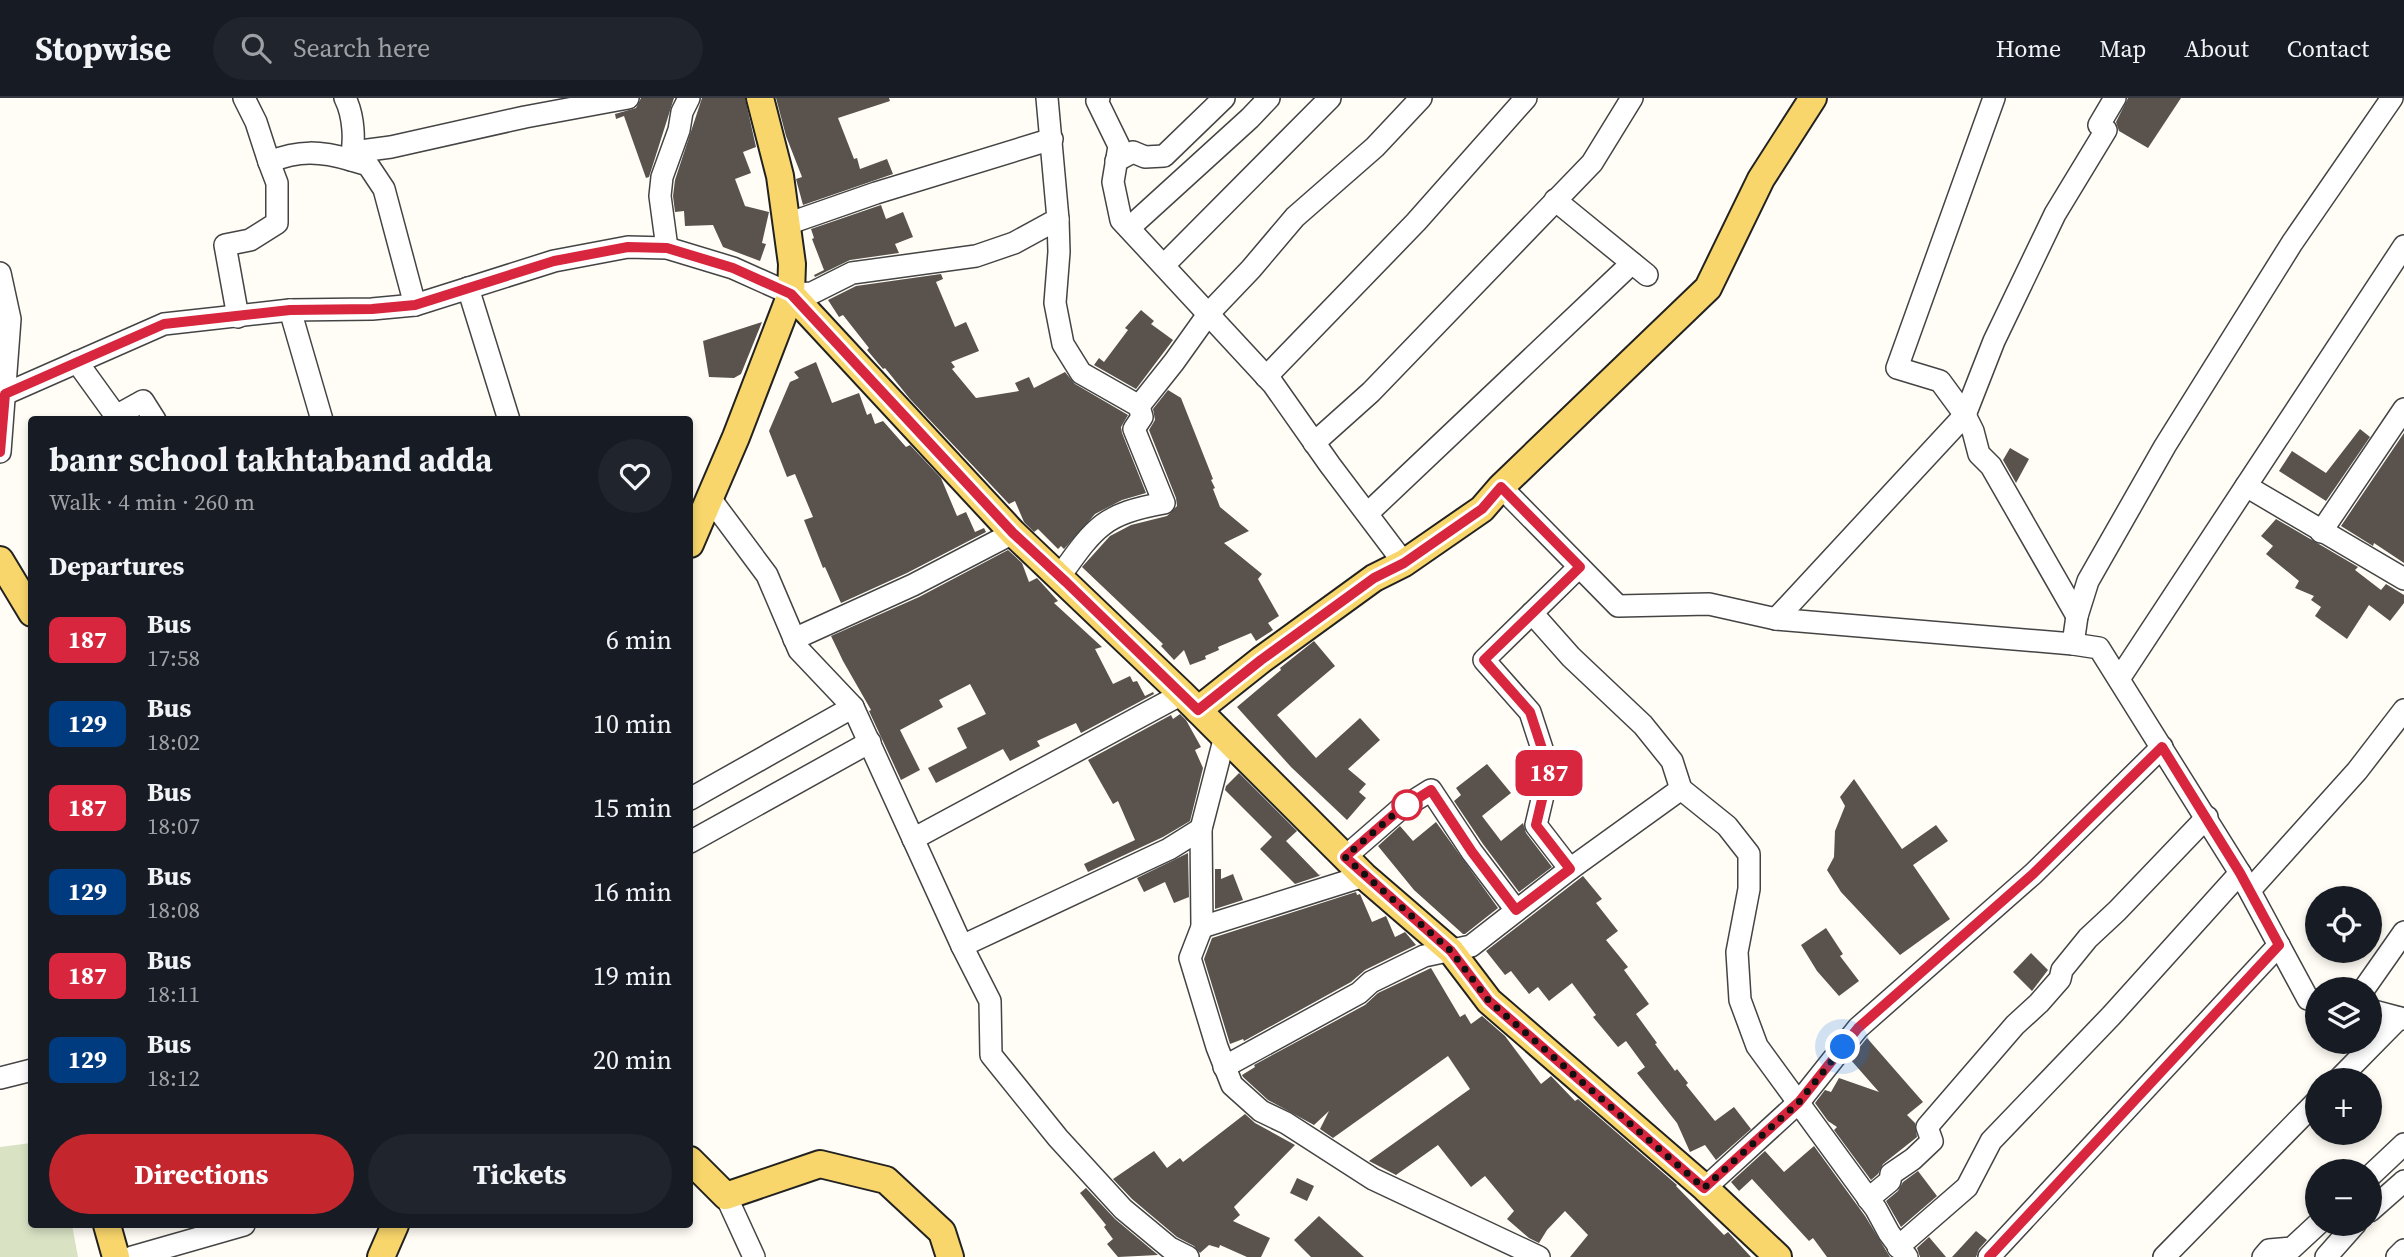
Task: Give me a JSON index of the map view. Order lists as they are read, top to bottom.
{
  "lines": ["bus line 187"],
  "page": {
    "header": "Stopwise",
    "search": "Search here",
    "nav": [
      "Home",
      "Map",
      "About",
      "Contact"
    ],
    "on_map": "187",
    "heading": [
      ["banr school takhtaband adda", "Walk · 4 min · 260 m"],
      "Departures"
    ],
    "list": [
      {
        "mark": "187",
        "name": "Bus",
        "note": "17:58",
        "value": "6 min"
      },
      {
        "mark": "129",
        "name": "Bus",
        "note": "18:02",
        "value": "10 min"
      },
      {
        "mark": "187",
        "name": "Bus",
        "note": "18:07",
        "value": "15 min"
      },
      {
        "mark": "129",
        "name": "Bus",
        "note": "18:08",
        "value": "16 min"
      },
      {
        "mark": "187",
        "name": "Bus",
        "note": "18:11",
        "value": "19 min"
      },
      {
        "mark": "129",
        "name": "Bus",
        "note": "18:12",
        "value": "20 min"
      }
    ],
    "map_buttons": ["+", "−"],
    "buttons": ["Directions", "Tickets"]
  }
}
